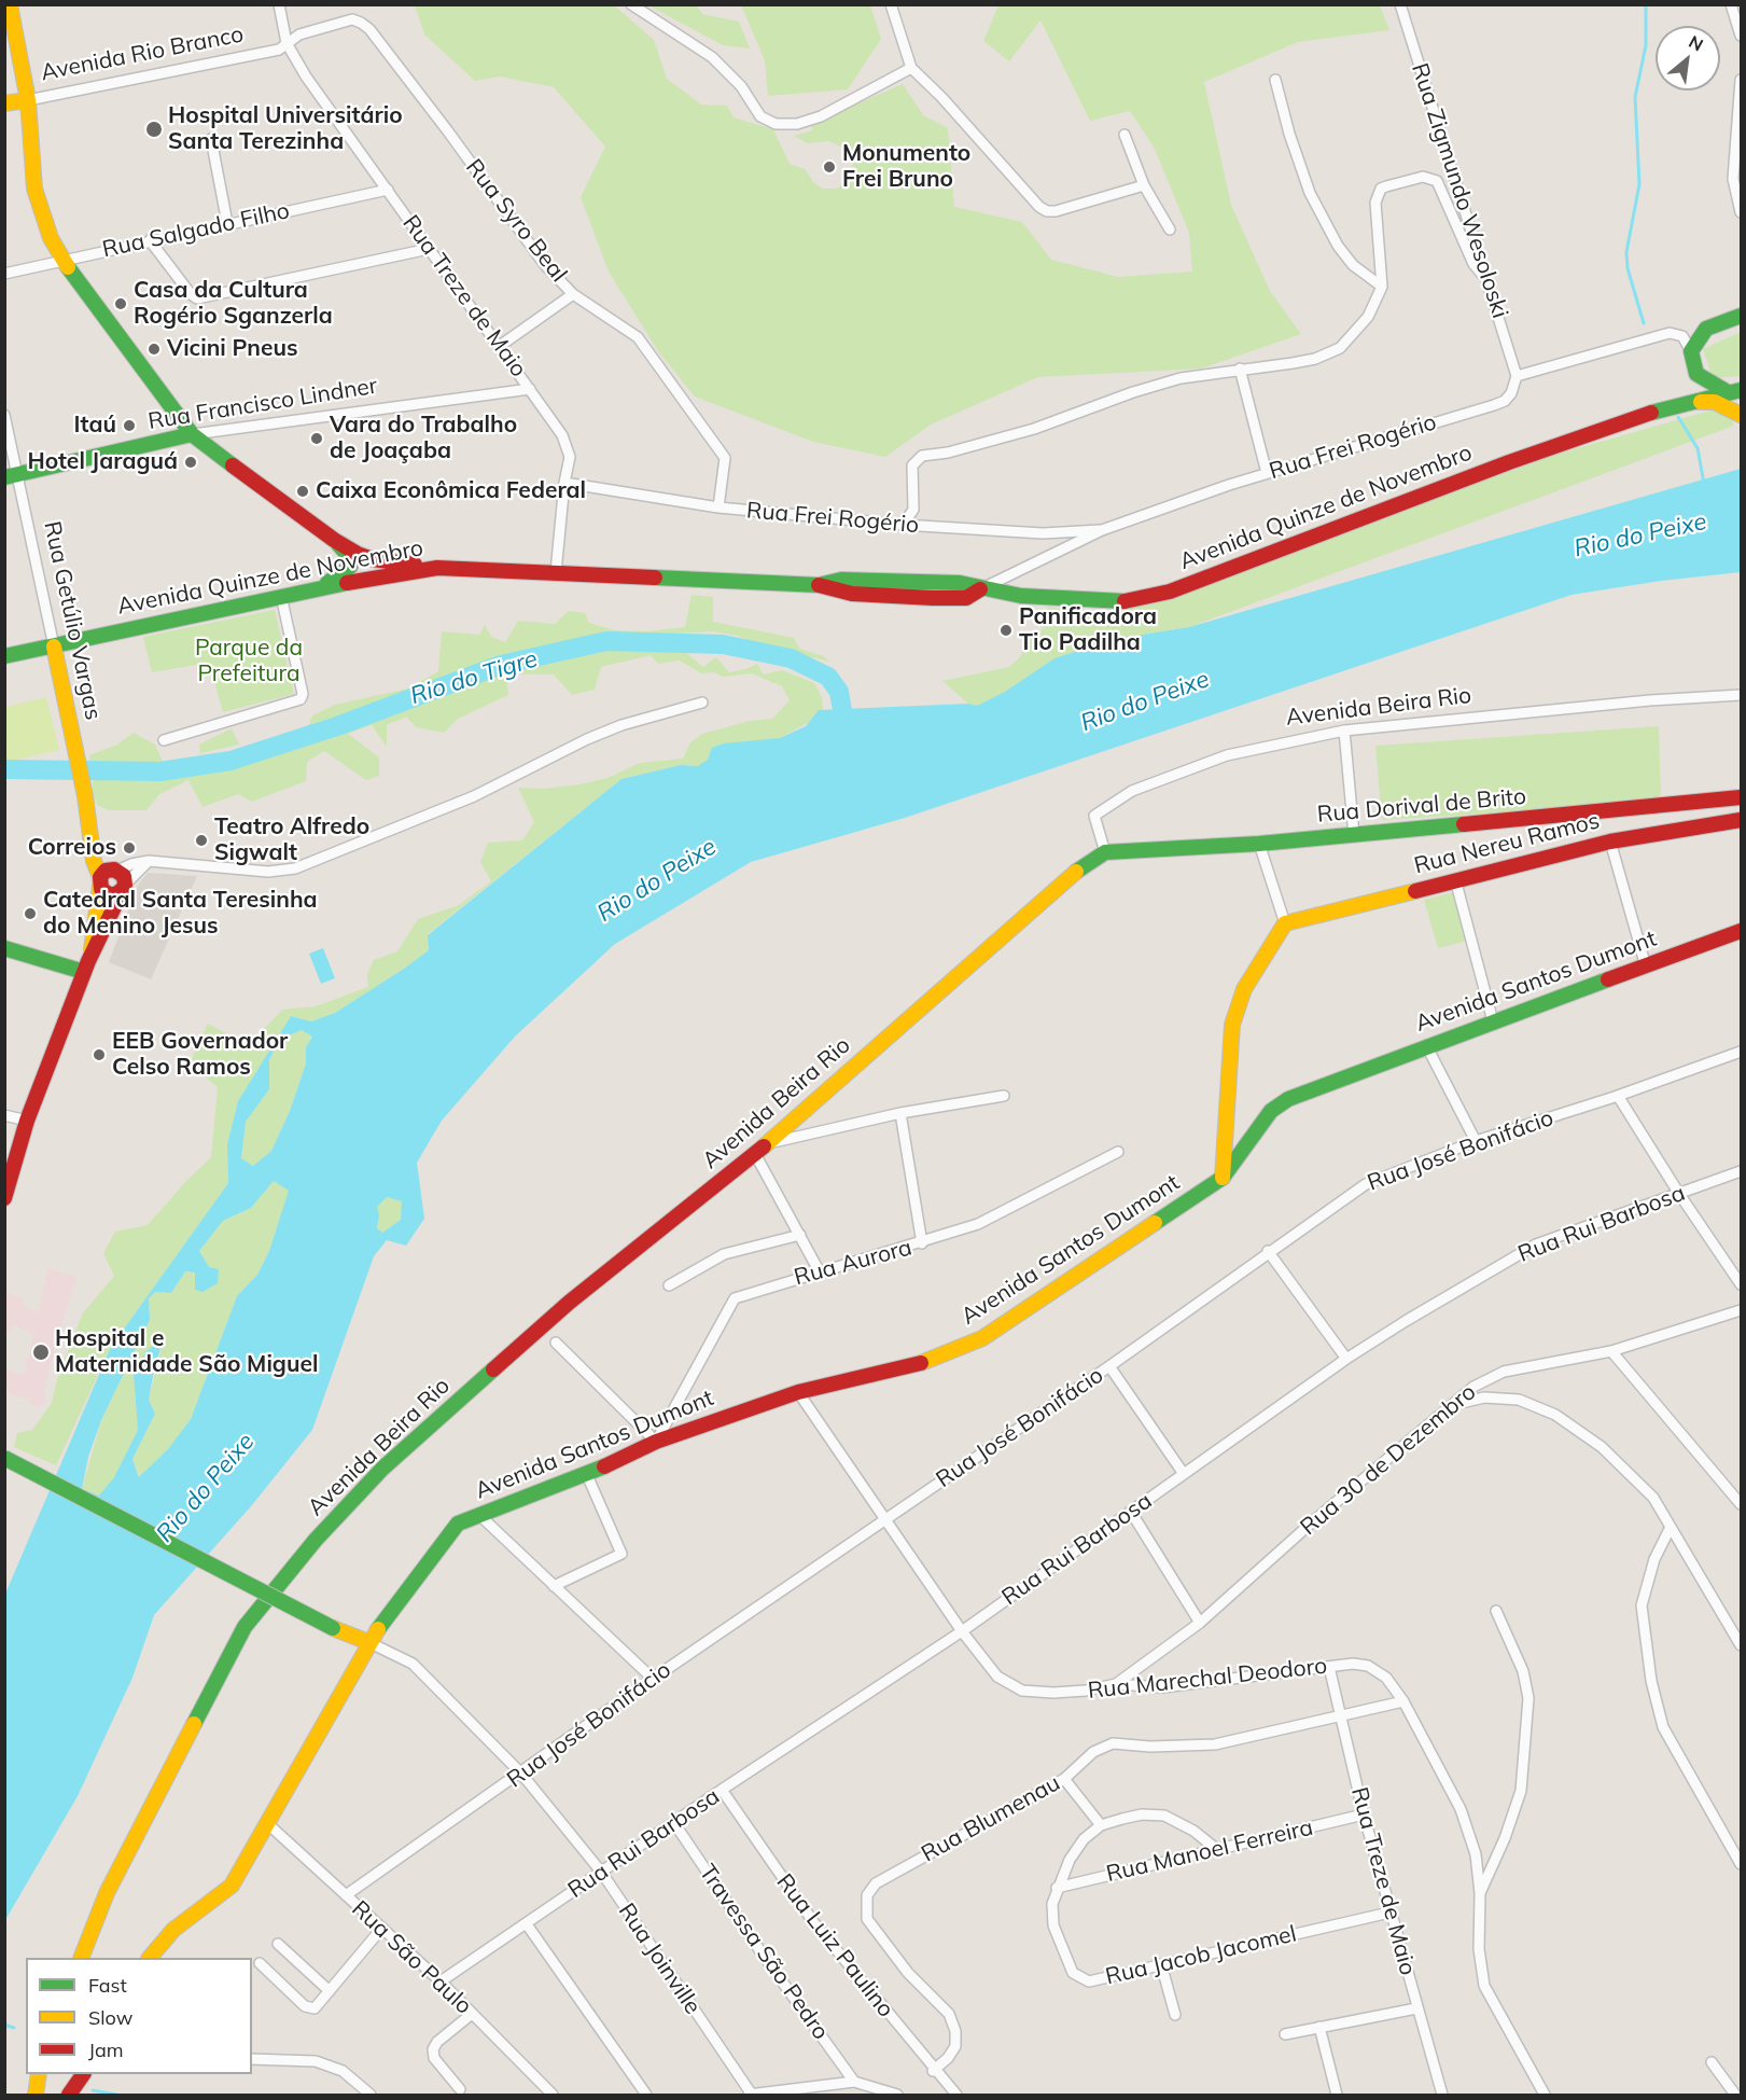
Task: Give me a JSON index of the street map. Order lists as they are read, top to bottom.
{
  "streets": {
    "street": [
      "Avenida Rio Branco",
      "Rua Zigmundo Wesoloski",
      "Rua Syro Beal",
      "Rua Salgado Filho",
      "Rua Treze de Maio",
      "Rua Francisco Lindner",
      "Rua Frei Rogério",
      "Avenida Quinze de Novembro",
      "Rua Getúlio Vargas",
      "Avenida Beira Rio",
      "Rua Dorival de Brito",
      "Rua Nereu Ramos",
      "Avenida Santos Dumont",
      "Rua José Bonifácio",
      "Rua Rui Barbosa",
      "Rua Aurora",
      "Rua 30 de Dezembro",
      "Rua Marechal Deodoro",
      "Rua Blumenau",
      "Rua Manoel Ferreira",
      "Rua Luiz Paulino",
      "Travessa São Pedro",
      "Rua Jacob Jacomel",
      "Rua São Paulo",
      "Rua Joinville"
    ]
  },
  "crossings": [
    ["Avenida Rio Branco", "Rua Syro Beal"],
    ["Avenida Rio Branco", "Rua Treze de Maio"],
    ["Rua Zigmundo Wesoloski", "Rua Frei Rogério"],
    ["Rua Syro Beal", "Rua Treze de Maio"],
    ["Rua Syro Beal", "Rua Frei Rogério"],
    ["Rua Salgado Filho", "Rua Treze de Maio"],
    ["Rua Treze de Maio", "Rua Francisco Lindner"],
    ["Rua Treze de Maio", "Rua Frei Rogério"],
    ["Rua Treze de Maio", "Avenida Quinze de Novembro"],
    ["Rua Treze de Maio", "Rua Marechal Deodoro"],
    ["Rua Treze de Maio", "Rua Blumenau"],
    ["Rua Treze de Maio", "Rua Manoel Ferreira"],
    ["Rua Treze de Maio", "Rua Jacob Jacomel"],
    ["Rua Francisco Lindner", "Rua Getúlio Vargas"],
    ["Rua Frei Rogério", "Avenida Quinze de Novembro"],
    ["Avenida Quinze de Novembro", "Rua Getúlio Vargas"],
    ["Avenida Beira Rio", "Rua Dorival de Brito"],
    ["Avenida Santos Dumont", "Rua Aurora"],
    ["Avenida Santos Dumont", "Rua Marechal Deodoro"],
    ["Avenida Santos Dumont", "Rua São Paulo"],
    ["Avenida Santos Dumont", "Rua Joinville"],
    ["Rua José Bonifácio", "Rua Marechal Deodoro"],
    ["Rua José Bonifácio", "Rua São Paulo"],
    ["Rua José Bonifácio", "Rua Joinville"],
    ["Rua Rui Barbosa", "Rua Marechal Deodoro"],
    ["Rua Rui Barbosa", "Rua Luiz Paulino"],
    ["Rua Rui Barbosa", "Travessa São Pedro"],
    ["Rua Rui Barbosa", "Rua São Paulo"],
    ["Rua Rui Barbosa", "Rua Joinville"],
    ["Rua 30 de Dezembro", "Rua Marechal Deodoro"],
    ["Rua Marechal Deodoro", "Rua Blumenau"],
    ["Rua Blumenau", "Rua Luiz Paulino"],
    ["Rua Manoel Ferreira", "Rua Jacob Jacomel"]
  ],
  "water": ["Rio do Peixe", "Rio do Tigre"],
  "parks": ["Parque da Prefeitura"],
  "places": [
    "Hospital Universitário Santa Terezinha",
    "Monumento Frei Bruno",
    "Casa da Cultura Rogério Sganzerla",
    "Vicini Pneus",
    "Itaú",
    "Vara do Trabalho de Joaçaba",
    "Hotel Jaraguá",
    "Caixa Econômica Federal",
    "Panificadora Tio Padilha",
    "Teatro Alfredo Sigwalt",
    "Correios",
    "Catedral Santa Teresinha do Menino Jesus",
    "EEB Governador Celso Ramos",
    "Hospital e Maternidade São Miguel"
  ],
  "legend": ["Fast", "Slow", "Jam"],
  "north": "top right"
}
